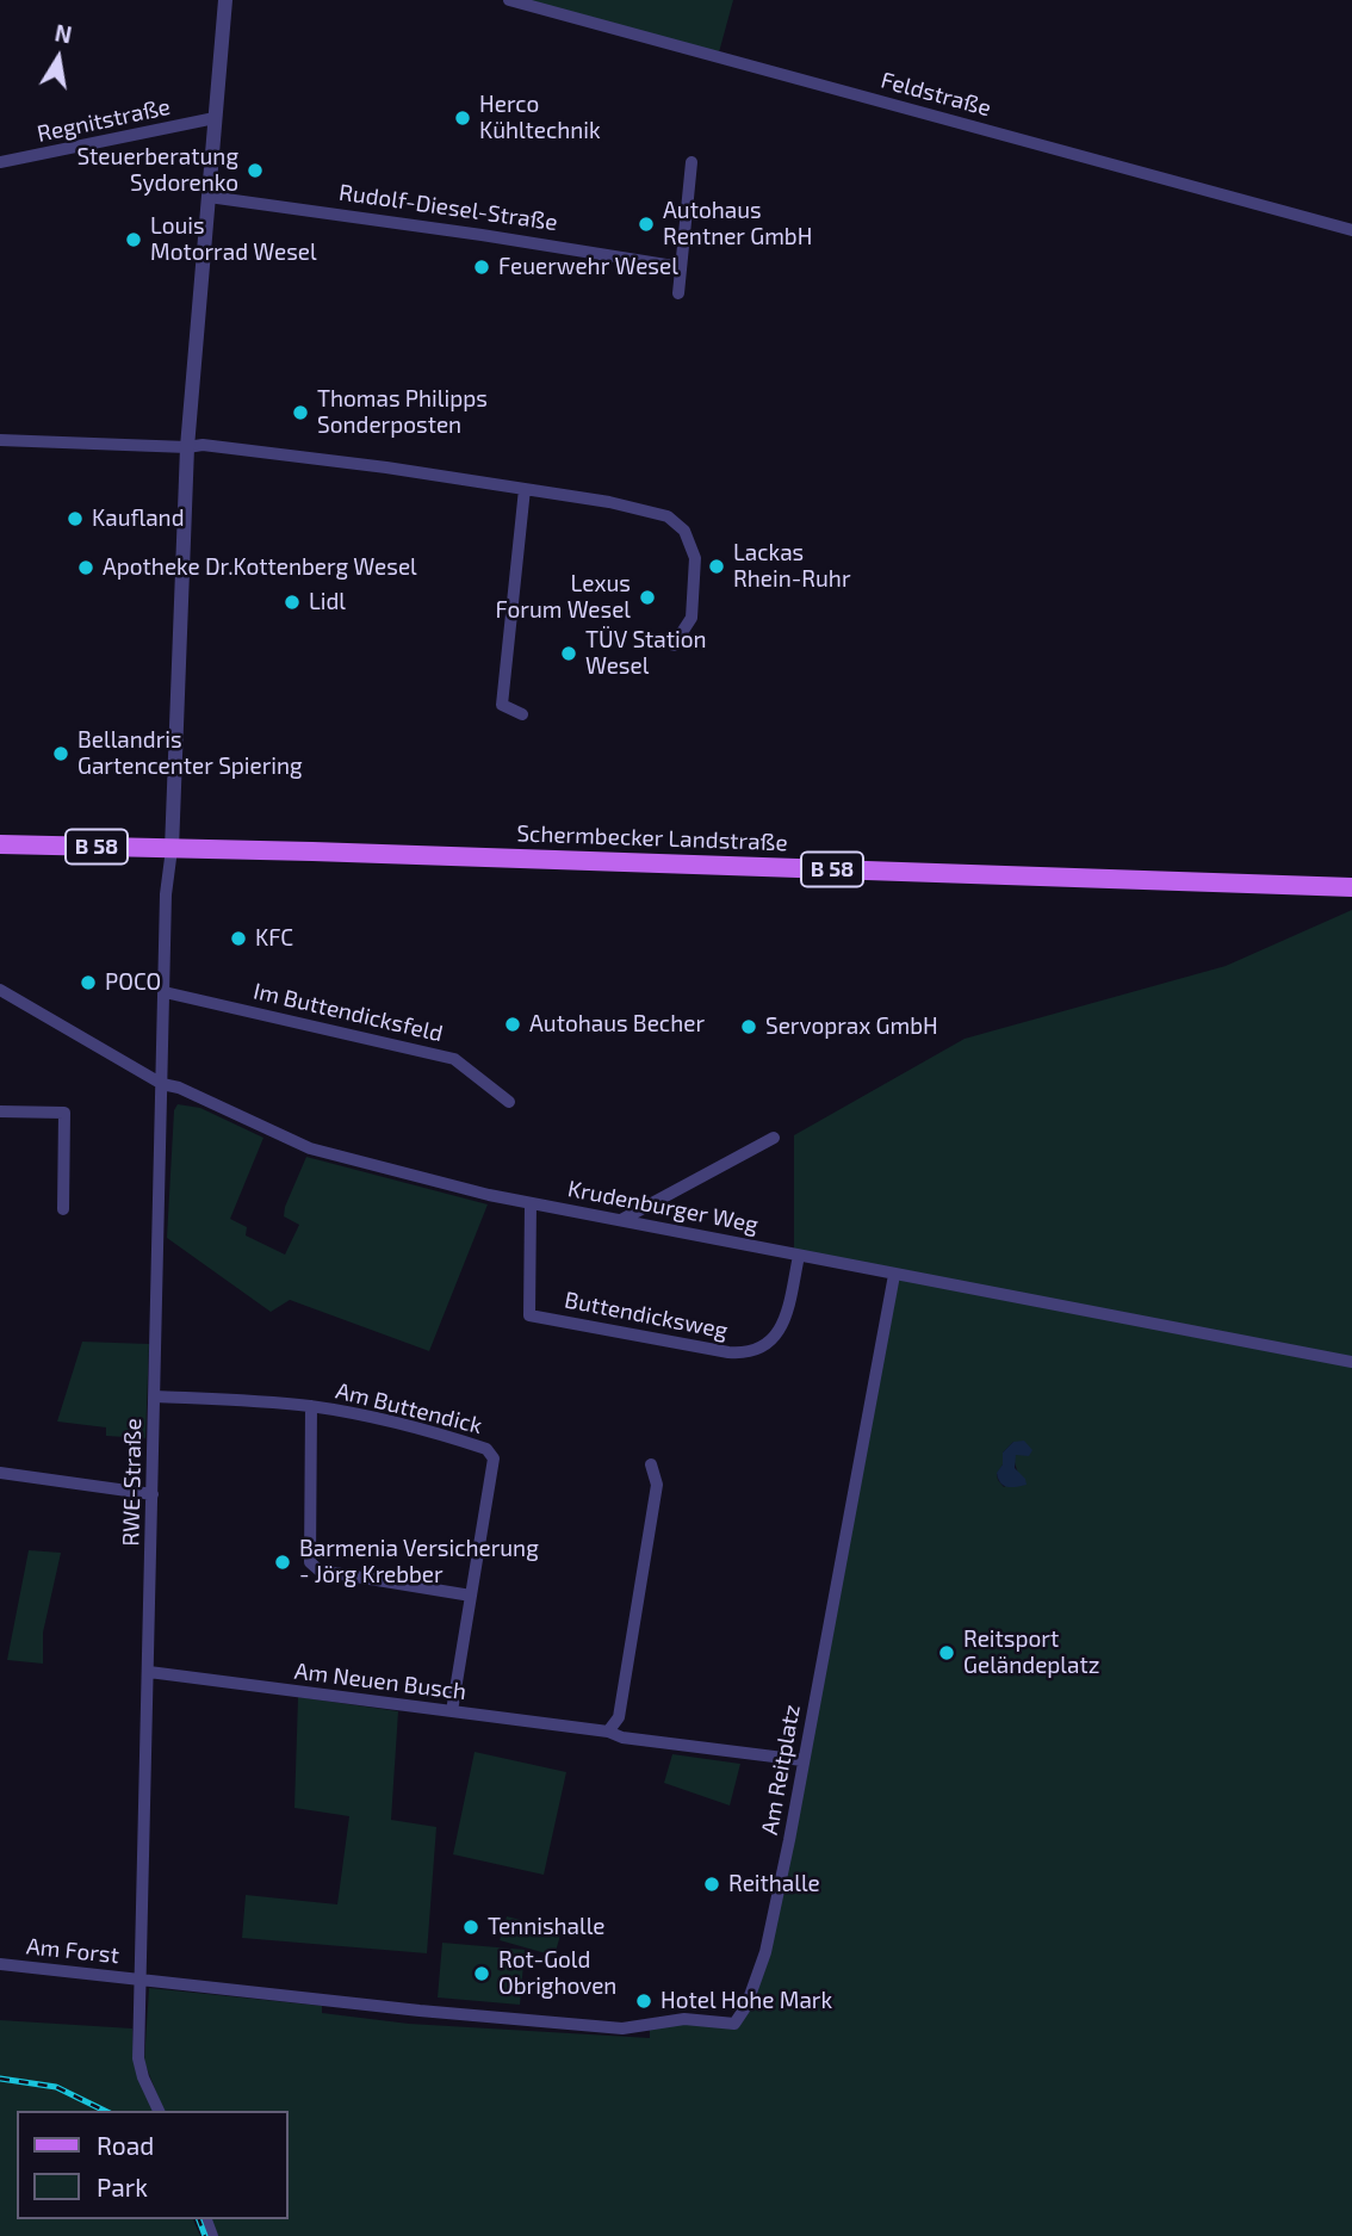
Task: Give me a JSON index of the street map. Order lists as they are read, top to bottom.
{
  "streets": {
    "main road": ["Schermbecker Landstraße", "B 58"],
    "street": [
      "Feldstraße",
      "Regnitstraße",
      "Rudolf-Diesel-Straße",
      "Im Buttendicksfeld",
      "Krudenburger Weg",
      "Buttendicksweg",
      "Am Buttendick",
      "RWE-Straße",
      "Am Neuen Busch",
      "Am Reitplatz",
      "Am Forst"
    ]
  },
  "crossings": [
    ["Schermbecker Landstraße", "RWE-Straße"],
    ["Im Buttendicksfeld", "RWE-Straße"],
    ["Krudenburger Weg", "Buttendicksweg"],
    ["Krudenburger Weg", "RWE-Straße"],
    ["Krudenburger Weg", "Am Reitplatz"],
    ["Am Buttendick", "RWE-Straße"],
    ["Am Buttendick", "Am Neuen Busch"],
    ["RWE-Straße", "Am Neuen Busch"],
    ["RWE-Straße", "Am Reitplatz"],
    ["RWE-Straße", "Am Forst"],
    ["Am Neuen Busch", "Am Reitplatz"],
    ["Am Reitplatz", "Am Forst"]
  ],
  "places": [
    "Herco Kühltechnik",
    "Steuerberatung Sydorenko",
    "Autohaus Rentner GmbH",
    "Louis Motorrad Wesel",
    "Feuerwehr Wesel",
    "Thomas Philipps Sonderposten",
    "Kaufland",
    "Lackas Rhein-Ruhr",
    "Apotheke Dr.Kottenberg Wesel",
    "Lexus Forum Wesel",
    "Lidl",
    "TÜV Station Wesel",
    "Bellandris Gartencenter Spiering",
    "KFC",
    "POCO",
    "Autohaus Becher",
    "Servoprax GmbH",
    "Barmenia Versicherung - Jörg Krebber",
    "Reitsport Geländeplatz",
    "Reithalle",
    "Tennishalle",
    "Rot-Gold Obrighoven",
    "Hotel Hohe Mark"
  ],
  "legend": ["Road", "Park"],
  "north": "top"
}
